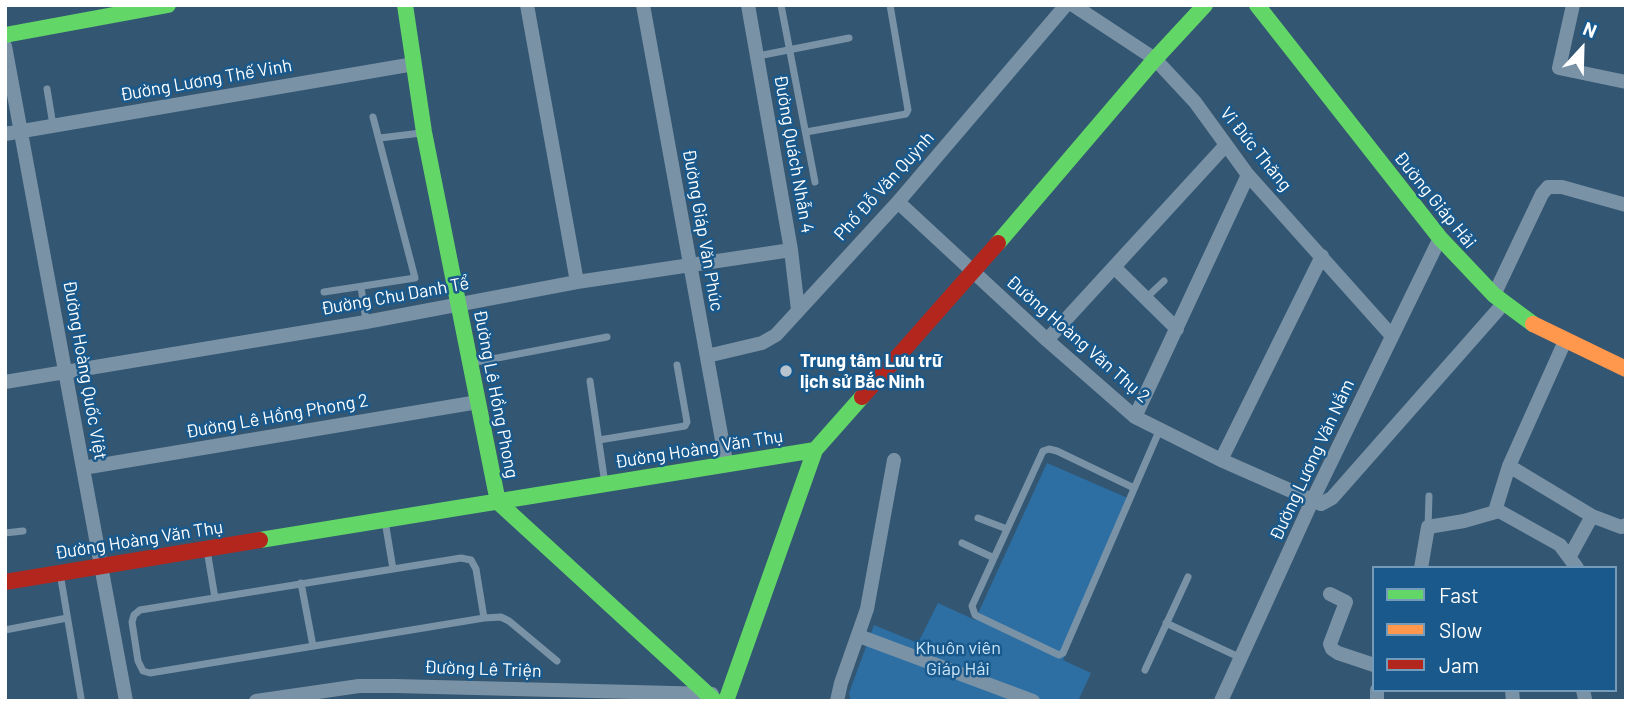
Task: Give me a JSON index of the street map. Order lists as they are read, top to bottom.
{
  "streets": {
    "street": [
      "Đường Lương Thế Vinh",
      "Vi Đức Thăng",
      "Đường Quách Nhẫn 4",
      "Phố Đỗ Văn Quỳnh",
      "Đường Giáp Hải",
      "Đường Giáp Văn Phúc",
      "Đường Chu Danh Tể",
      "Đường Hoàng Văn Thụ 2",
      "Đường Hoàng Quốc Việt",
      "Đường Lê Hồng Phong",
      "Đường Lê Hồng Phong 2",
      "Đường Hoàng Văn Thụ",
      "Đường Lương Văn Nắm",
      "Đường Lê Triện"
    ]
  },
  "crossings": [
    ["Đường Lương Thế Vinh", "Đường Hoàng Quốc Việt"],
    ["Đường Lương Thế Vinh", "Đường Lê Hồng Phong"],
    ["Vi Đức Thăng", "Đường Lương Văn Nắm"],
    ["Đường Quách Nhẫn 4", "Phố Đỗ Văn Quỳnh"],
    ["Đường Quách Nhẫn 4", "Đường Chu Danh Tể"],
    ["Phố Đỗ Văn Quỳnh", "Đường Giáp Văn Phúc"],
    ["Phố Đỗ Văn Quỳnh", "Đường Hoàng Văn Thụ 2"],
    ["Đường Giáp Hải", "Đường Lương Văn Nắm"],
    ["Đường Giáp Văn Phúc", "Đường Chu Danh Tể"],
    ["Đường Giáp Văn Phúc", "Đường Hoàng Văn Thụ"],
    ["Đường Chu Danh Tể", "Đường Hoàng Quốc Việt"],
    ["Đường Chu Danh Tể", "Đường Lê Hồng Phong"],
    ["Đường Hoàng Văn Thụ 2", "Đường Lương Văn Nắm"],
    ["Đường Hoàng Quốc Việt", "Đường Lê Hồng Phong 2"],
    ["Đường Hoàng Quốc Việt", "Đường Hoàng Văn Thụ"],
    ["Đường Lê Hồng Phong", "Đường Lê Hồng Phong 2"],
    ["Đường Lê Hồng Phong", "Đường Hoàng Văn Thụ"],
    ["Đường Lê Hồng Phong", "Đường Lê Triện"]
  ],
  "parks": ["Khuôn viên Giáp Hải"],
  "places": ["Trung tâm Lưu trữ lịch sử Bắc Ninh"],
  "legend": ["Fast", "Slow", "Jam"],
  "north": "top"
}
